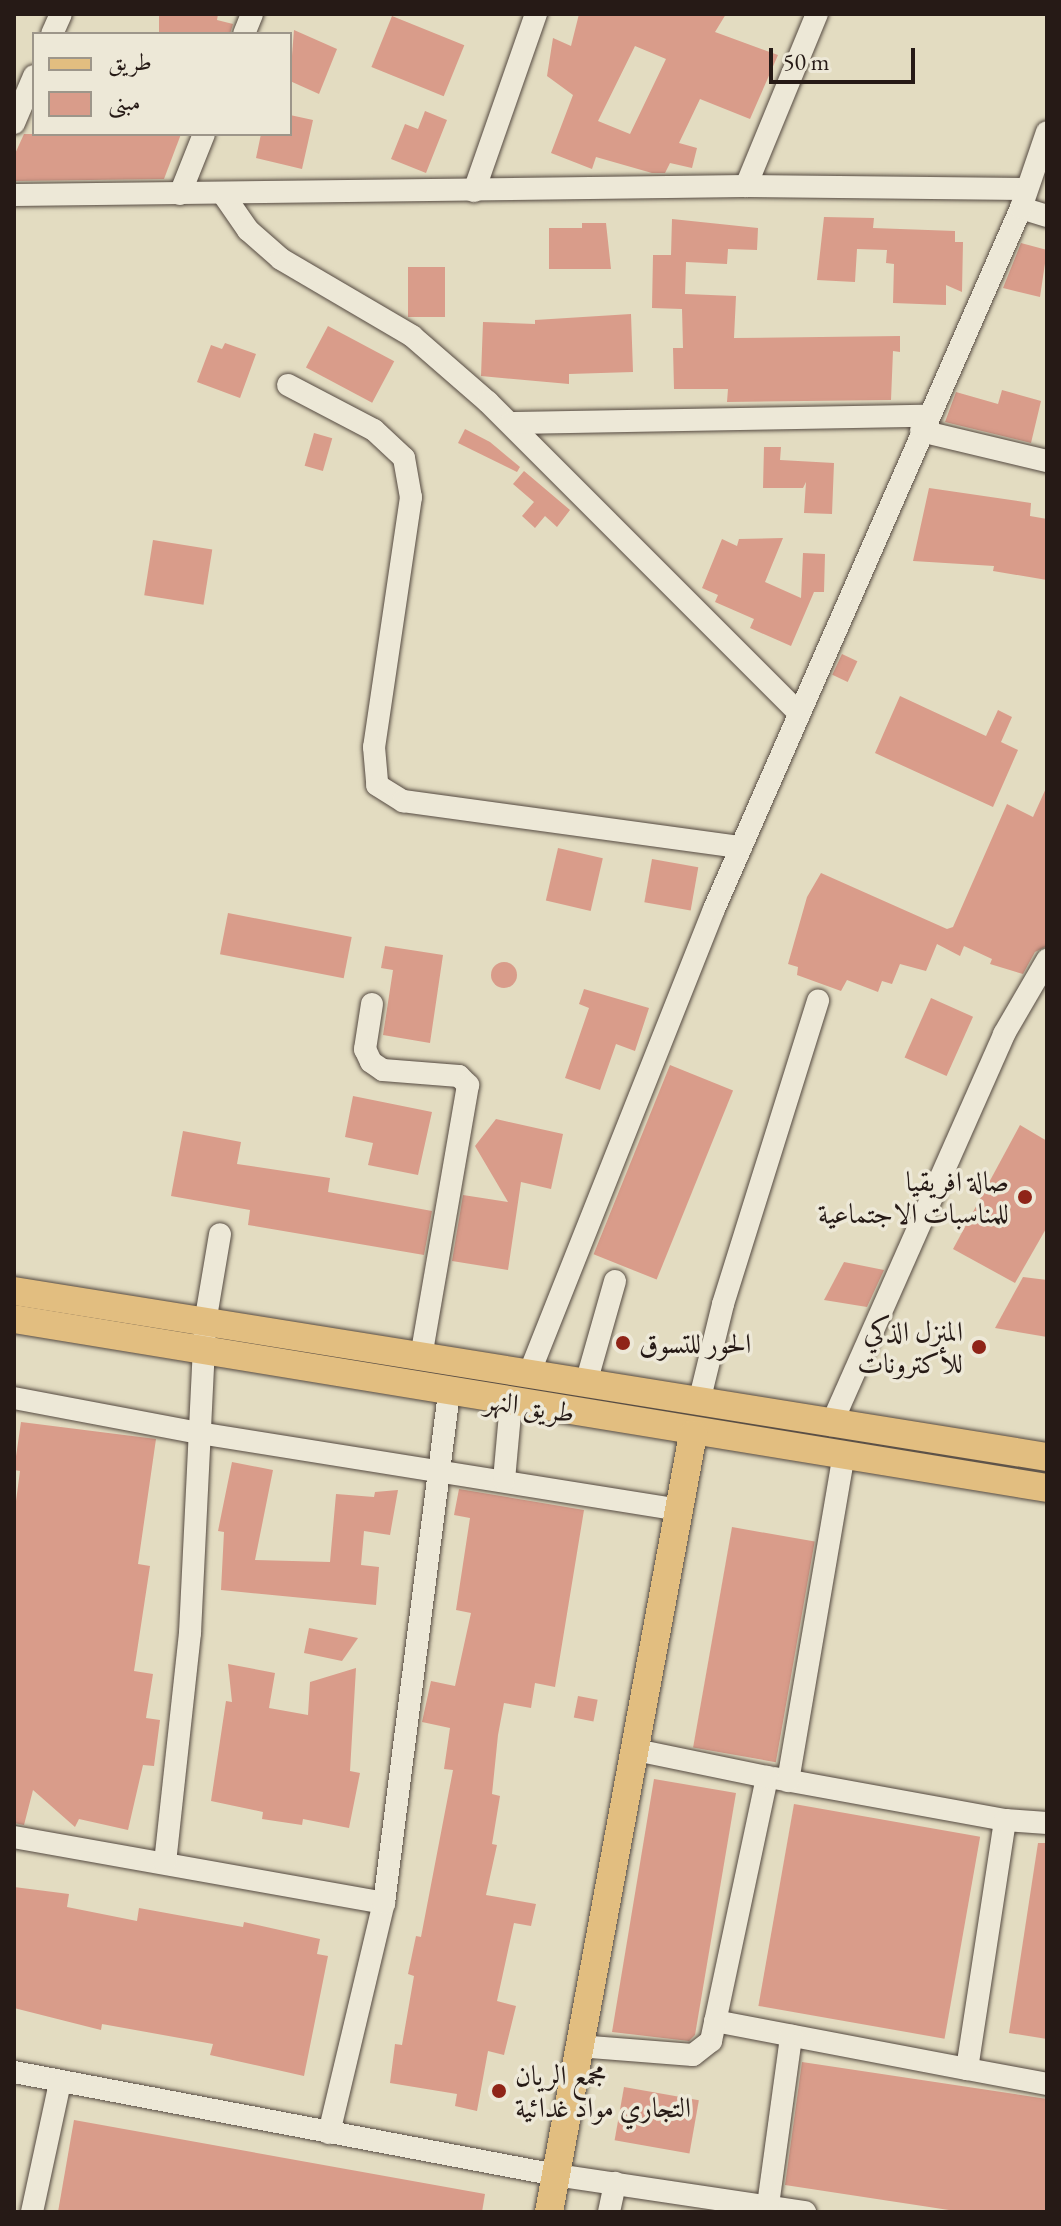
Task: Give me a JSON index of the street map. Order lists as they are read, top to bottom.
{
  "streets": {
    "main road": ["طريق النهر"]
  },
  "places": [
    "صالة افريقيا للمناسبات الاجتماعية",
    "الحور للتسوق",
    "المنزل الذكي للأكترونات",
    "مجمع الريان التجاري مواد غدائية"
  ],
  "legend": ["طريق", "مبنى"],
  "scale_bar": "50 m"
}
